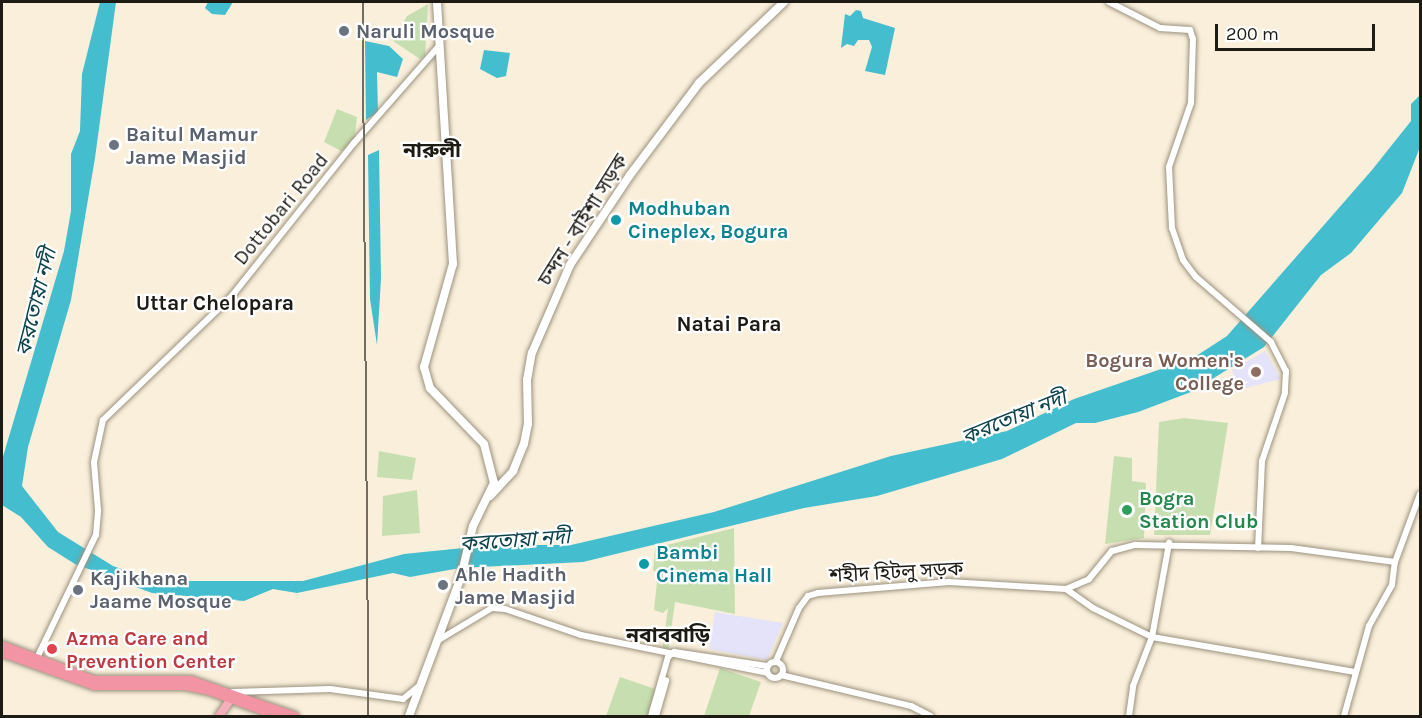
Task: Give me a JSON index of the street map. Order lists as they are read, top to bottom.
{
  "streets": {
    "main road": ["চন্দন - বাইশা সড়ক"],
    "street": ["Dottobari Road", "শহীদ হিটলু সড়ক"]
  },
  "districts": [
    "নারুলী",
    "Uttar Chelopara",
    "Natai Para",
    "নবাববাড়ি"
  ],
  "water": ["করতোয়া নদী"],
  "places": [
    "Naruli Mosque",
    "Baitul Mamur Jame Masjid",
    "Modhuban Cineplex, Bogura",
    "Bogura Women's College",
    "Bogra Station Club",
    "Bambi Cinema Hall",
    "Ahle Hadith Jame Masjid",
    "Kajikhana Jaame Mosque",
    "Azma Care and Prevention Center"
  ],
  "scale_bar": "200 m"
}
